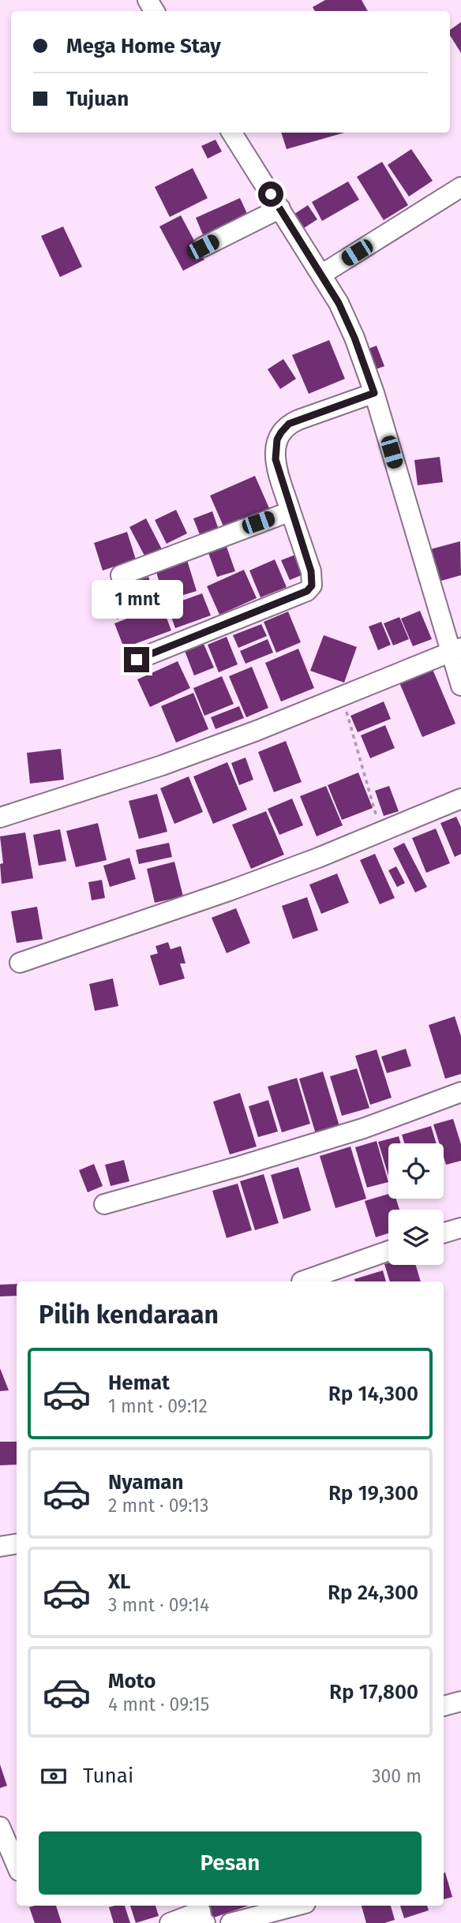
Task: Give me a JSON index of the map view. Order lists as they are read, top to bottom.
{
  "page": {
    "banner": ["Mega Home Stay", "Tujuan"],
    "bubble": "1 mnt",
    "heading": "Pilih kendaraan",
    "list": [
      {
        "name": "Hemat",
        "note": "1 mnt · 09:12",
        "value": "Rp 14,300"
      },
      {
        "name": "Nyaman",
        "note": "2 mnt · 09:13",
        "value": "Rp 19,300"
      },
      {
        "name": "XL",
        "note": "3 mnt · 09:14",
        "value": "Rp 24,300"
      },
      {
        "name": "Moto",
        "note": "4 mnt · 09:15",
        "value": "Rp 17,800"
      }
    ],
    "pay": ["Tunai", "300 m"],
    "buttons": "Pesan"
  }
}
